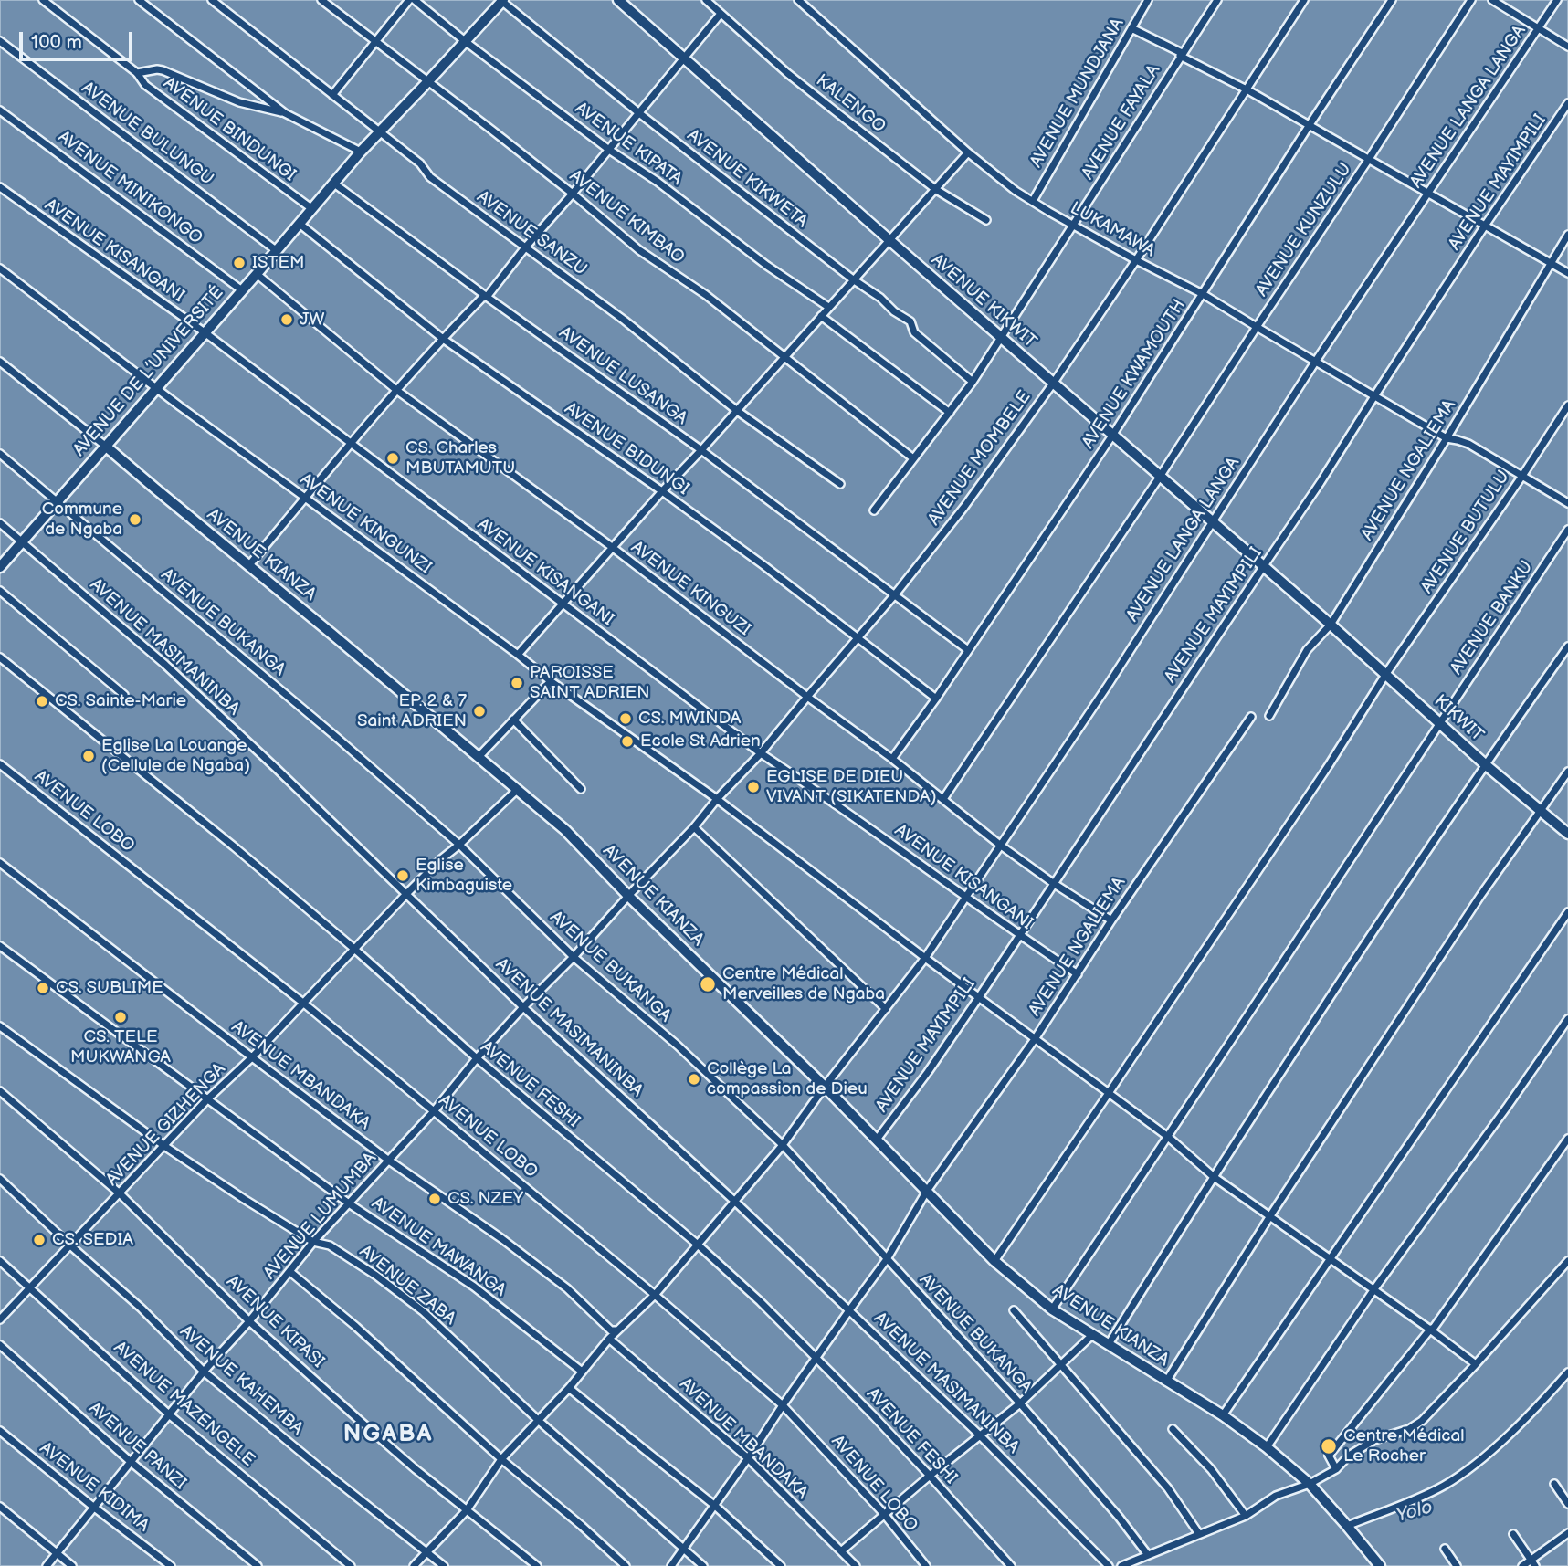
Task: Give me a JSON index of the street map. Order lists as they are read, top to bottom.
{
  "streets": {
    "main road": [
      "AVENUE KIKWIT",
      "AVENUE DE L’UNIVERSITÉ",
      "AVENUE KIANZA",
      "KIKWIT"
    ],
    "street": [
      "AVENUE MUNDJANA",
      "KALENGO",
      "AVENUE LANGA LANGA",
      "AVENUE FAYALA",
      "AVENUE BINDUNGI",
      "AVENUE BULUNGU",
      "AVENUE KIPATA",
      "AVENUE KIKWETA",
      "AVENUE MAYIMPILI",
      "AVENUE MINIKONGO",
      "AVENUE KIMBAO",
      "LUKAMAWA",
      "AVENUE KUNZULU",
      "AVENUE SANZU",
      "AVENUE KISANGANI",
      "AVENUE KWAMOUTH",
      "AVENUE LUSANGA",
      "AVENUE BIDUNGI",
      "AVENUE MOMBELE",
      "AVENUE NGALIEMA",
      "AVENUE KINGUNZI",
      "AVENUE BUTULU",
      "AVENUE KINGUZI",
      "AVENUE BANKU",
      "AVENUE BUKANGA",
      "AVENUE MASIMANINBA",
      "AVENUE LOBO",
      "AVENUE MBANDAKA",
      "AVENUE FESHI",
      "AVENUE GIZHENGA",
      "AVENUE LUMUMBA",
      "AVENUE MAWANGA",
      "AVENUE ZABA",
      "AVENUE KIPASI",
      "AVENUE KAHEMBA",
      "AVENUE MAZENGELE",
      "AVENUE PANZI",
      "AVENUE KIDIMA"
    ]
  },
  "crossings": [
    ["AVENUE MUNDJANA", "LUKAMAWA"],
    ["AVENUE LANGA LANGA", "LUKAMAWA"],
    ["AVENUE LANGA LANGA", "AVENUE KISANGANI"],
    ["AVENUE LANGA LANGA", "AVENUE KIKWIT"],
    ["AVENUE LANGA LANGA", "AVENUE KINGUNZI"],
    ["AVENUE LANGA LANGA", "AVENUE KIANZA"],
    ["AVENUE LANGA LANGA", "AVENUE KINGUZI"],
    ["AVENUE LANGA LANGA", "AVENUE BUKANGA"],
    ["AVENUE LANGA LANGA", "AVENUE MASIMANINBA"],
    ["AVENUE LANGA LANGA", "AVENUE LOBO"],
    ["AVENUE LANGA LANGA", "AVENUE MBANDAKA"],
    ["AVENUE LANGA LANGA", "AVENUE FESHI"],
    ["AVENUE LANGA LANGA", "AVENUE MAWANGA"],
    ["AVENUE LANGA LANGA", "AVENUE ZABA"],
    ["AVENUE LANGA LANGA", "AVENUE KIPASI"],
    ["AVENUE LANGA LANGA", "AVENUE KAHEMBA"],
    ["AVENUE FAYALA", "AVENUE KIKWETA"],
    ["AVENUE FAYALA", "AVENUE KIMBAO"],
    ["AVENUE FAYALA", "LUKAMAWA"],
    ["AVENUE FAYALA", "AVENUE KIKWIT"],
    ["AVENUE BINDUNGI", "AVENUE DE L’UNIVERSITÉ"],
    ["AVENUE BULUNGU", "AVENUE DE L’UNIVERSITÉ"],
    ["AVENUE KIPATA", "AVENUE DE L’UNIVERSITÉ"],
    ["AVENUE KIKWETA", "AVENUE DE L’UNIVERSITÉ"],
    ["AVENUE MAYIMPILI", "LUKAMAWA"],
    ["AVENUE MAYIMPILI", "AVENUE KISANGANI"],
    ["AVENUE MAYIMPILI", "AVENUE KIKWIT"],
    ["AVENUE MAYIMPILI", "AVENUE KINGUNZI"],
    ["AVENUE MAYIMPILI", "AVENUE KIANZA"],
    ["AVENUE MAYIMPILI", "AVENUE KINGUZI"],
    ["AVENUE MINIKONGO", "AVENUE DE L’UNIVERSITÉ"],
    ["AVENUE KIMBAO", "AVENUE DE L’UNIVERSITÉ"],
    ["LUKAMAWA", "AVENUE KUNZULU"],
    ["LUKAMAWA", "AVENUE KWAMOUTH"],
    ["LUKAMAWA", "AVENUE MOMBELE"],
    ["LUKAMAWA", "AVENUE NGALIEMA"],
    ["LUKAMAWA", "AVENUE BUTULU"],
    ["AVENUE KUNZULU", "AVENUE KIKWIT"],
    ["AVENUE SANZU", "AVENUE DE L’UNIVERSITÉ"],
    ["AVENUE KISANGANI", "AVENUE DE L’UNIVERSITÉ"],
    ["AVENUE KISANGANI", "AVENUE MOMBELE"],
    ["AVENUE KISANGANI", "AVENUE NGALIEMA"],
    ["AVENUE KIKWIT", "AVENUE KWAMOUTH"],
    ["AVENUE KIKWIT", "AVENUE MOMBELE"],
    ["AVENUE KIKWIT", "AVENUE NGALIEMA"],
    ["AVENUE KIKWIT", "KIKWIT"],
    ["AVENUE DE L’UNIVERSITÉ", "AVENUE LUSANGA"],
    ["AVENUE DE L’UNIVERSITÉ", "AVENUE BIDUNGI"],
    ["AVENUE DE L’UNIVERSITÉ", "AVENUE KINGUNZI"],
    ["AVENUE DE L’UNIVERSITÉ", "AVENUE KIANZA"],
    ["AVENUE DE L’UNIVERSITÉ", "AVENUE KINGUZI"],
    ["AVENUE DE L’UNIVERSITÉ", "AVENUE BUKANGA"],
    ["AVENUE DE L’UNIVERSITÉ", "AVENUE MASIMANINBA"],
    ["AVENUE KWAMOUTH", "AVENUE LUSANGA"],
    ["AVENUE KWAMOUTH", "AVENUE BIDUNGI"],
    ["AVENUE KWAMOUTH", "AVENUE KINGUZI"],
    ["AVENUE LUSANGA", "AVENUE MOMBELE"],
    ["AVENUE BIDUNGI", "AVENUE MOMBELE"],
    ["AVENUE MOMBELE", "AVENUE KINGUNZI"],
    ["AVENUE MOMBELE", "AVENUE KIANZA"],
    ["AVENUE MOMBELE", "AVENUE KINGUZI"],
    ["AVENUE MOMBELE", "AVENUE LUMUMBA"],
    ["AVENUE NGALIEMA", "AVENUE KINGUNZI"],
    ["AVENUE NGALIEMA", "AVENUE KIANZA"],
    ["AVENUE NGALIEMA", "AVENUE KINGUZI"],
    ["AVENUE NGALIEMA", "AVENUE BUKANGA"],
    ["AVENUE NGALIEMA", "AVENUE MASIMANINBA"],
    ["AVENUE NGALIEMA", "KIKWIT"],
    ["AVENUE NGALIEMA", "AVENUE LOBO"],
    ["AVENUE NGALIEMA", "AVENUE MBANDAKA"],
    ["AVENUE NGALIEMA", "AVENUE FESHI"],
    ["AVENUE NGALIEMA", "AVENUE ZABA"],
    ["AVENUE KINGUNZI", "AVENUE BUTULU"],
    ["AVENUE KINGUNZI", "AVENUE BANKU"],
    ["AVENUE BUTULU", "AVENUE KIANZA"],
    ["AVENUE BUTULU", "KIKWIT"],
    ["AVENUE KIANZA", "AVENUE BANKU"],
    ["AVENUE KIANZA", "AVENUE GIZHENGA"],
    ["AVENUE KIANZA", "AVENUE LUMUMBA"],
    ["AVENUE BANKU", "KIKWIT"],
    ["AVENUE BUKANGA", "AVENUE GIZHENGA"],
    ["AVENUE BUKANGA", "AVENUE LUMUMBA"],
    ["AVENUE MASIMANINBA", "AVENUE GIZHENGA"],
    ["AVENUE MASIMANINBA", "AVENUE LUMUMBA"],
    ["AVENUE LOBO", "AVENUE GIZHENGA"],
    ["AVENUE LOBO", "AVENUE LUMUMBA"],
    ["AVENUE MBANDAKA", "AVENUE GIZHENGA"],
    ["AVENUE MBANDAKA", "AVENUE LUMUMBA"],
    ["AVENUE FESHI", "AVENUE GIZHENGA"],
    ["AVENUE FESHI", "AVENUE LUMUMBA"],
    ["AVENUE GIZHENGA", "AVENUE MAWANGA"],
    ["AVENUE GIZHENGA", "AVENUE ZABA"],
    ["AVENUE GIZHENGA", "AVENUE KIPASI"],
    ["AVENUE GIZHENGA", "AVENUE KAHEMBA"],
    ["AVENUE GIZHENGA", "AVENUE MAZENGELE"],
    ["AVENUE LUMUMBA", "AVENUE MAWANGA"],
    ["AVENUE LUMUMBA", "AVENUE ZABA"],
    ["AVENUE LUMUMBA", "AVENUE KIPASI"],
    ["AVENUE LUMUMBA", "AVENUE KAHEMBA"],
    ["AVENUE LUMUMBA", "AVENUE MAZENGELE"],
    ["AVENUE LUMUMBA", "AVENUE PANZI"],
    ["AVENUE LUMUMBA", "AVENUE KIDIMA"]
  ],
  "districts": ["NGABA"],
  "water": ["Yolo"],
  "places": [
    "ISTEM",
    "JW",
    "CS. Charles MBUTAMUTU",
    "Commune de Ngaba",
    "PAROISSE SAINT ADRIEN",
    "CS. Sainte-Marie",
    "EP. 2 & 7 Saint ADRIEN",
    "CS. MWINDA",
    "Ecole St Adrien",
    "Eglise La Louange (Cellule de Ngaba)",
    "EGLISE DE DIEU VIVANT (SIKATENDA)",
    "Eglise Kimbaguiste",
    "Centre Médical Merveilles de Ngaba",
    "CS. SUBLIME",
    "CS. TELE MUKWANGA",
    "Collège La compassion de Dieu",
    "CS. NZEY",
    "CS. SEDIA",
    "Centre Médical Le Rocher"
  ],
  "scale_bar": "100 m"
}
